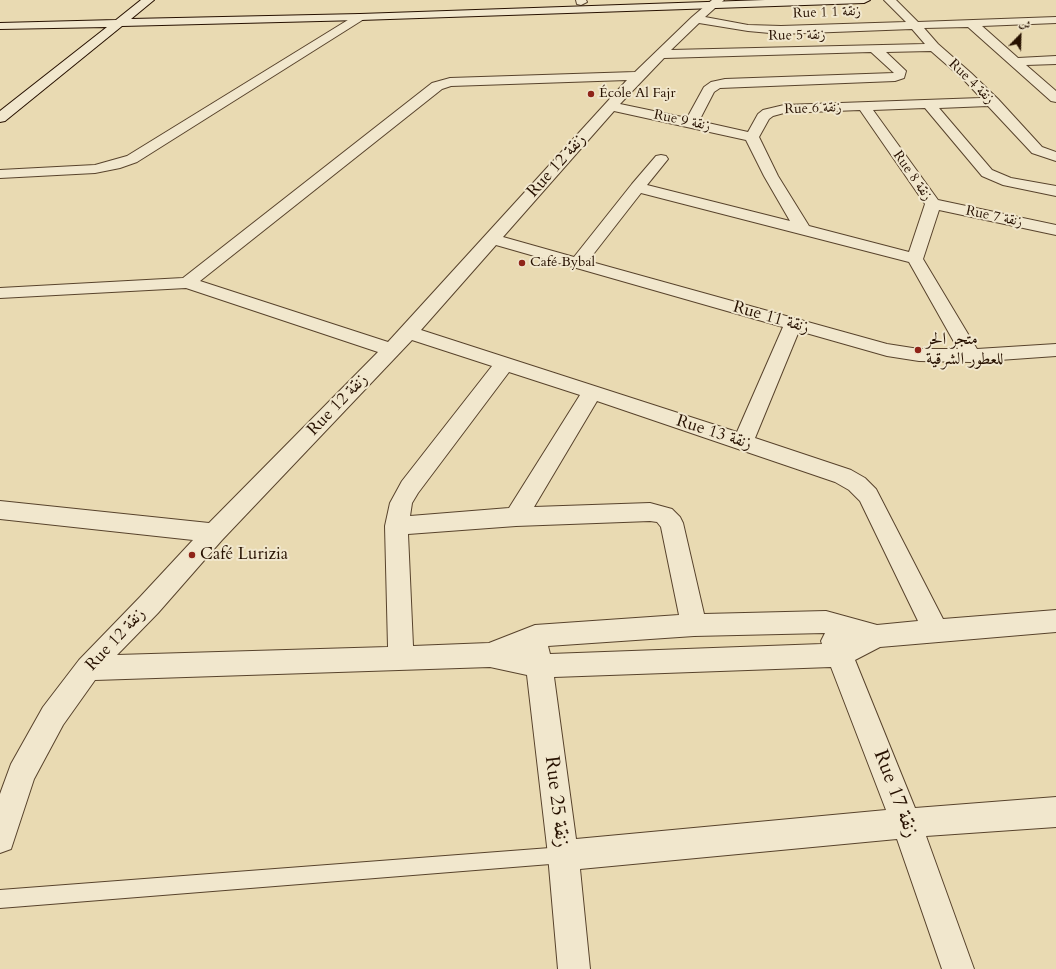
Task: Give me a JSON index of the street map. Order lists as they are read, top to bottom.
{
  "streets": {
    "street": [
      "Rue 1 زنقة 1",
      "Rue 5 زنقة",
      "Rue 4 زنقة",
      "Rue 6 زنقة",
      "Rue 9 زنقة",
      "Rue 12 زنقة",
      "Rue 8 زنقة",
      "Rue 7 زنقة",
      "Rue 11 زنقة",
      "Rue 13 زنقة",
      "Rue 17 زنقة",
      "Rue 25 زنقة"
    ]
  },
  "crossings": [
    ["Rue 1 زنقة 1", "Rue 4 زنقة"],
    ["Rue 1 زنقة 1", "Rue 12 زنقة"],
    ["Rue 5 زنقة", "Rue 4 زنقة"],
    ["Rue 5 زنقة", "Rue 12 زنقة"],
    ["Rue 4 زنقة", "Rue 6 زنقة"],
    ["Rue 6 زنقة", "Rue 9 زنقة"],
    ["Rue 6 زنقة", "Rue 8 زنقة"],
    ["Rue 9 زنقة", "Rue 12 زنقة"],
    ["Rue 12 زنقة", "Rue 11 زنقة"],
    ["Rue 12 زنقة", "Rue 13 زنقة"],
    ["Rue 8 زنقة", "Rue 7 زنقة"]
  ],
  "places": [
    "École Al Fajr",
    "Café Bybal",
    "متجر الحر للعطور الشرقية",
    "Café Lurizia"
  ],
  "north": "top right"
}
